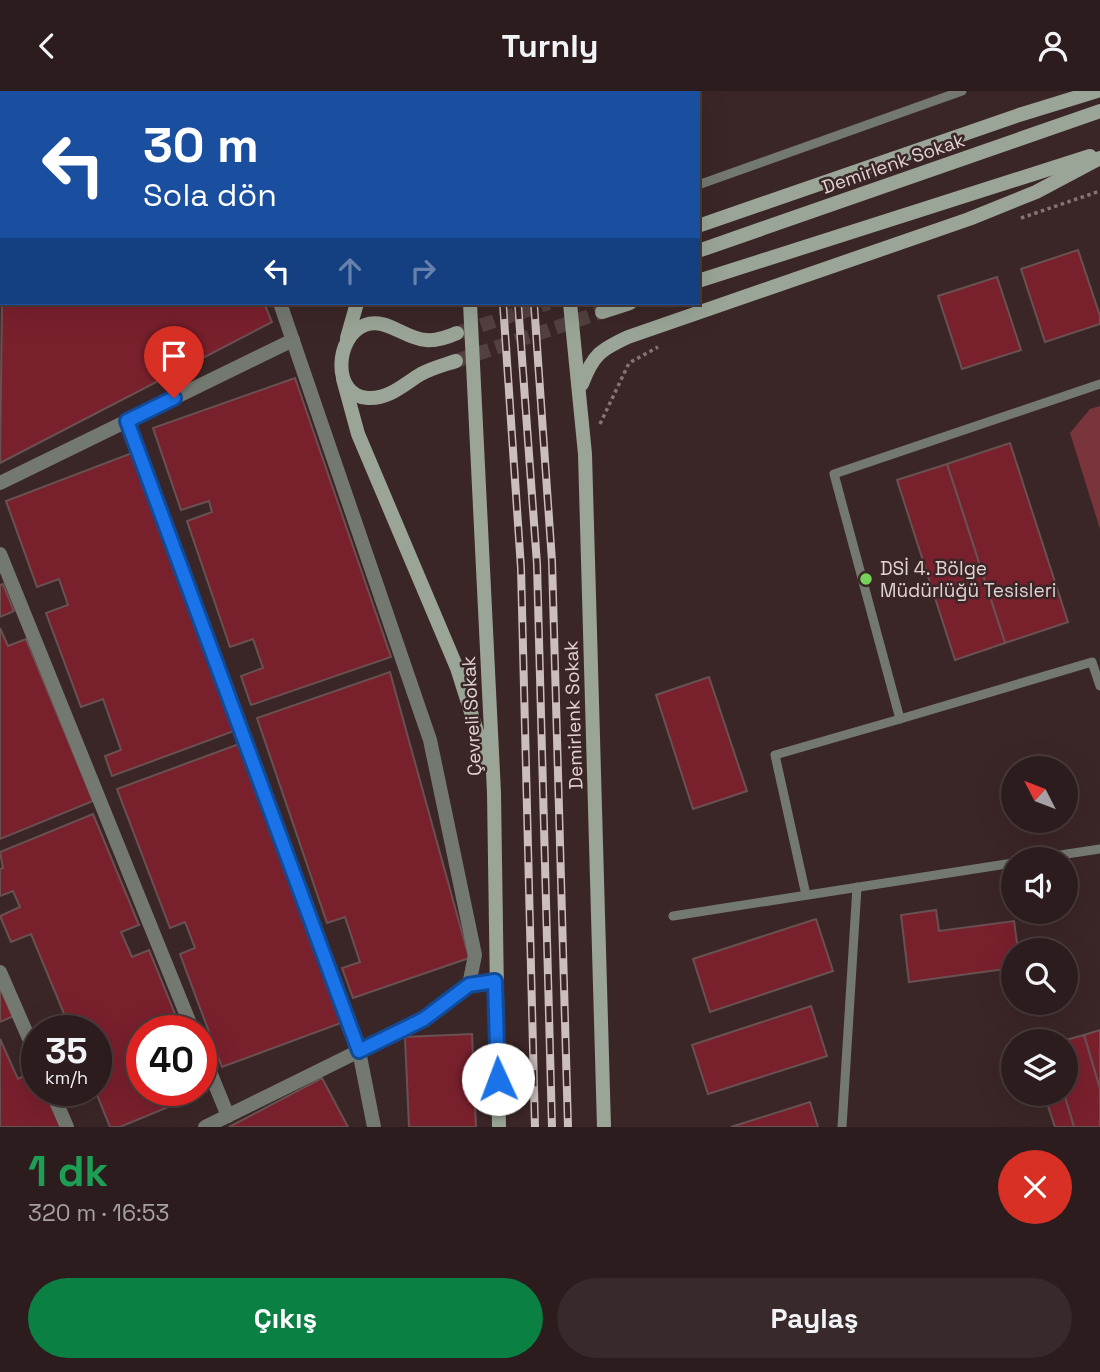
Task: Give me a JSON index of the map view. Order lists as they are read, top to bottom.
{
  "streets": {
    "street": ["Demirlenk Sokak", "Çevreli Sokak"]
  },
  "places": ["DSİ 4. Bölge Müdürlüğü Tesisleri"],
  "north": "top left",
  "page": {
    "header": "Turnly",
    "turn": ["30 m", "Sola dön"],
    "speed": "35 km/h",
    "limit": "40",
    "heading": ["1 dk", "320 m · 16:53"],
    "buttons": ["Çıkış", "Paylaş"]
  }
}
